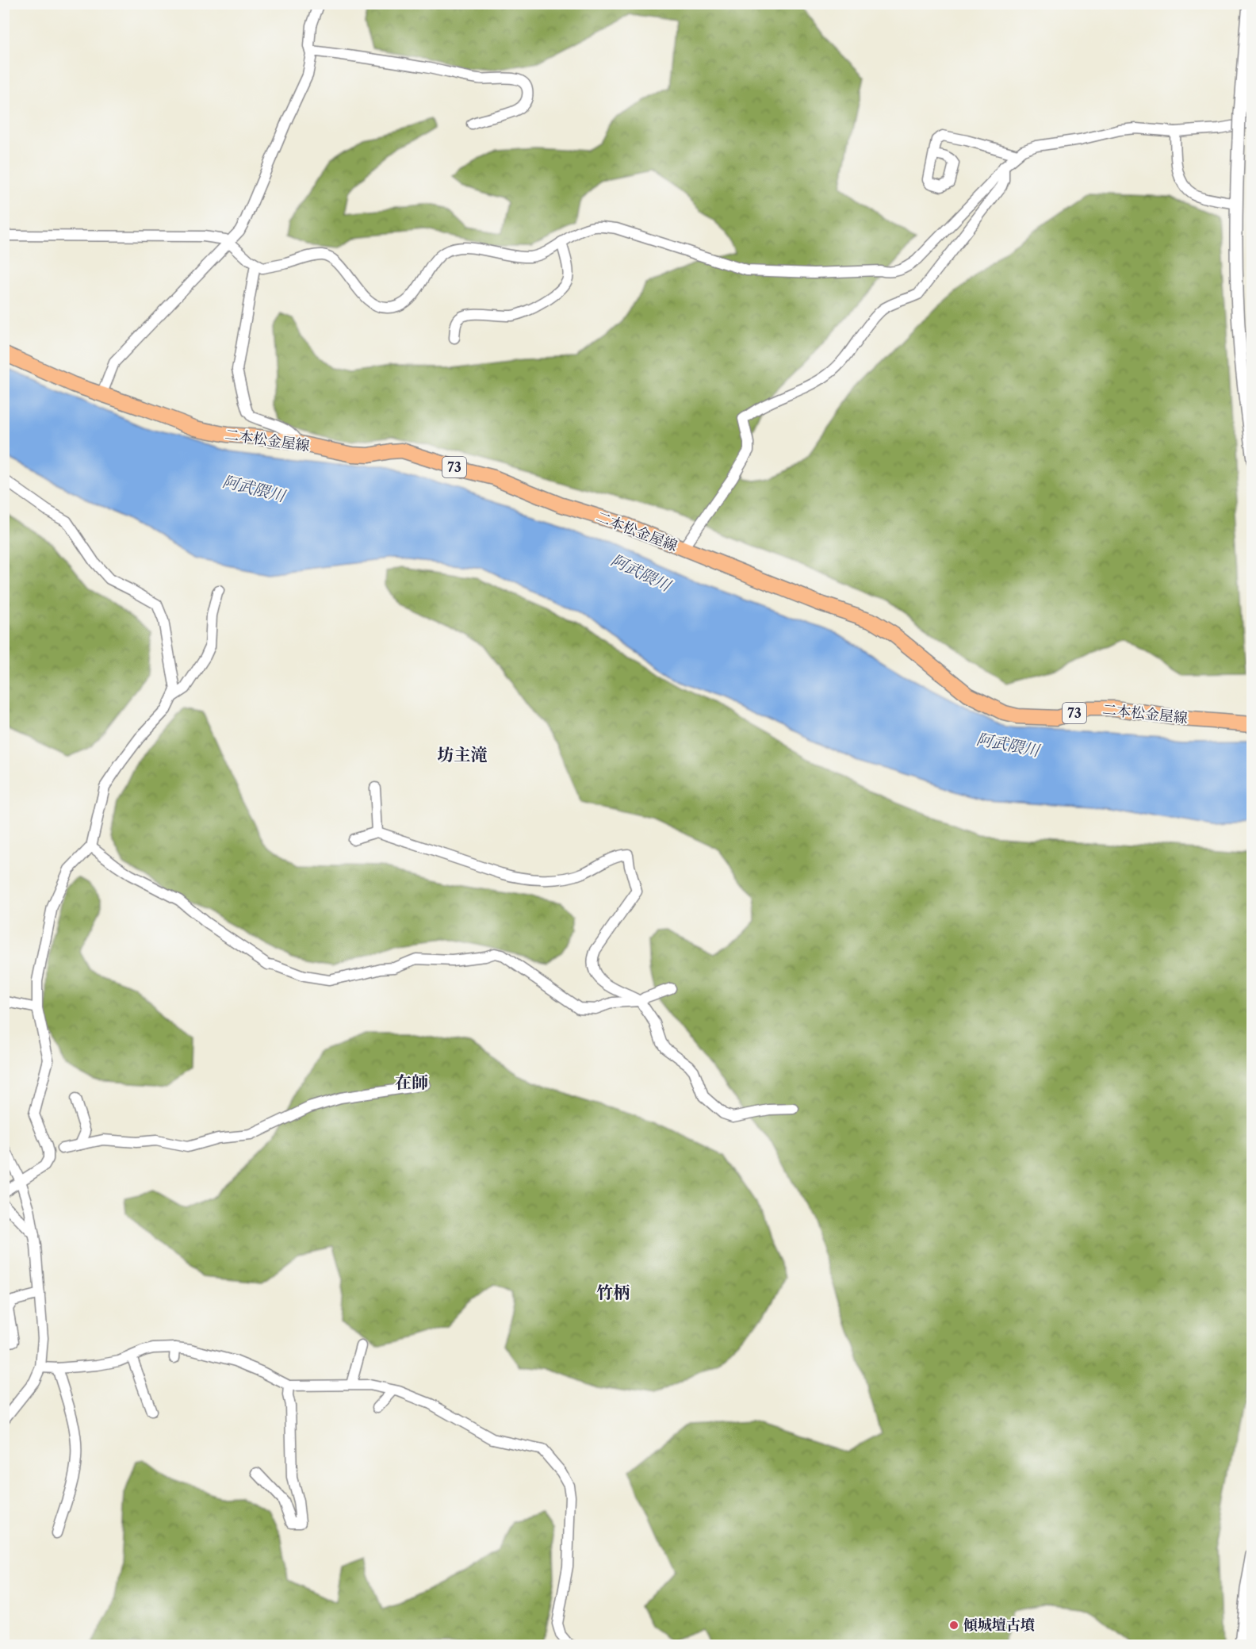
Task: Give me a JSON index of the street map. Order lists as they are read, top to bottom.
{
  "streets": {
    "main road": ["二本松金屋線", "73"]
  },
  "districts": ["坊主滝", "在師", "竹柄"],
  "water": ["阿武隈川"],
  "places": ["傾城壇古墳"]
}
